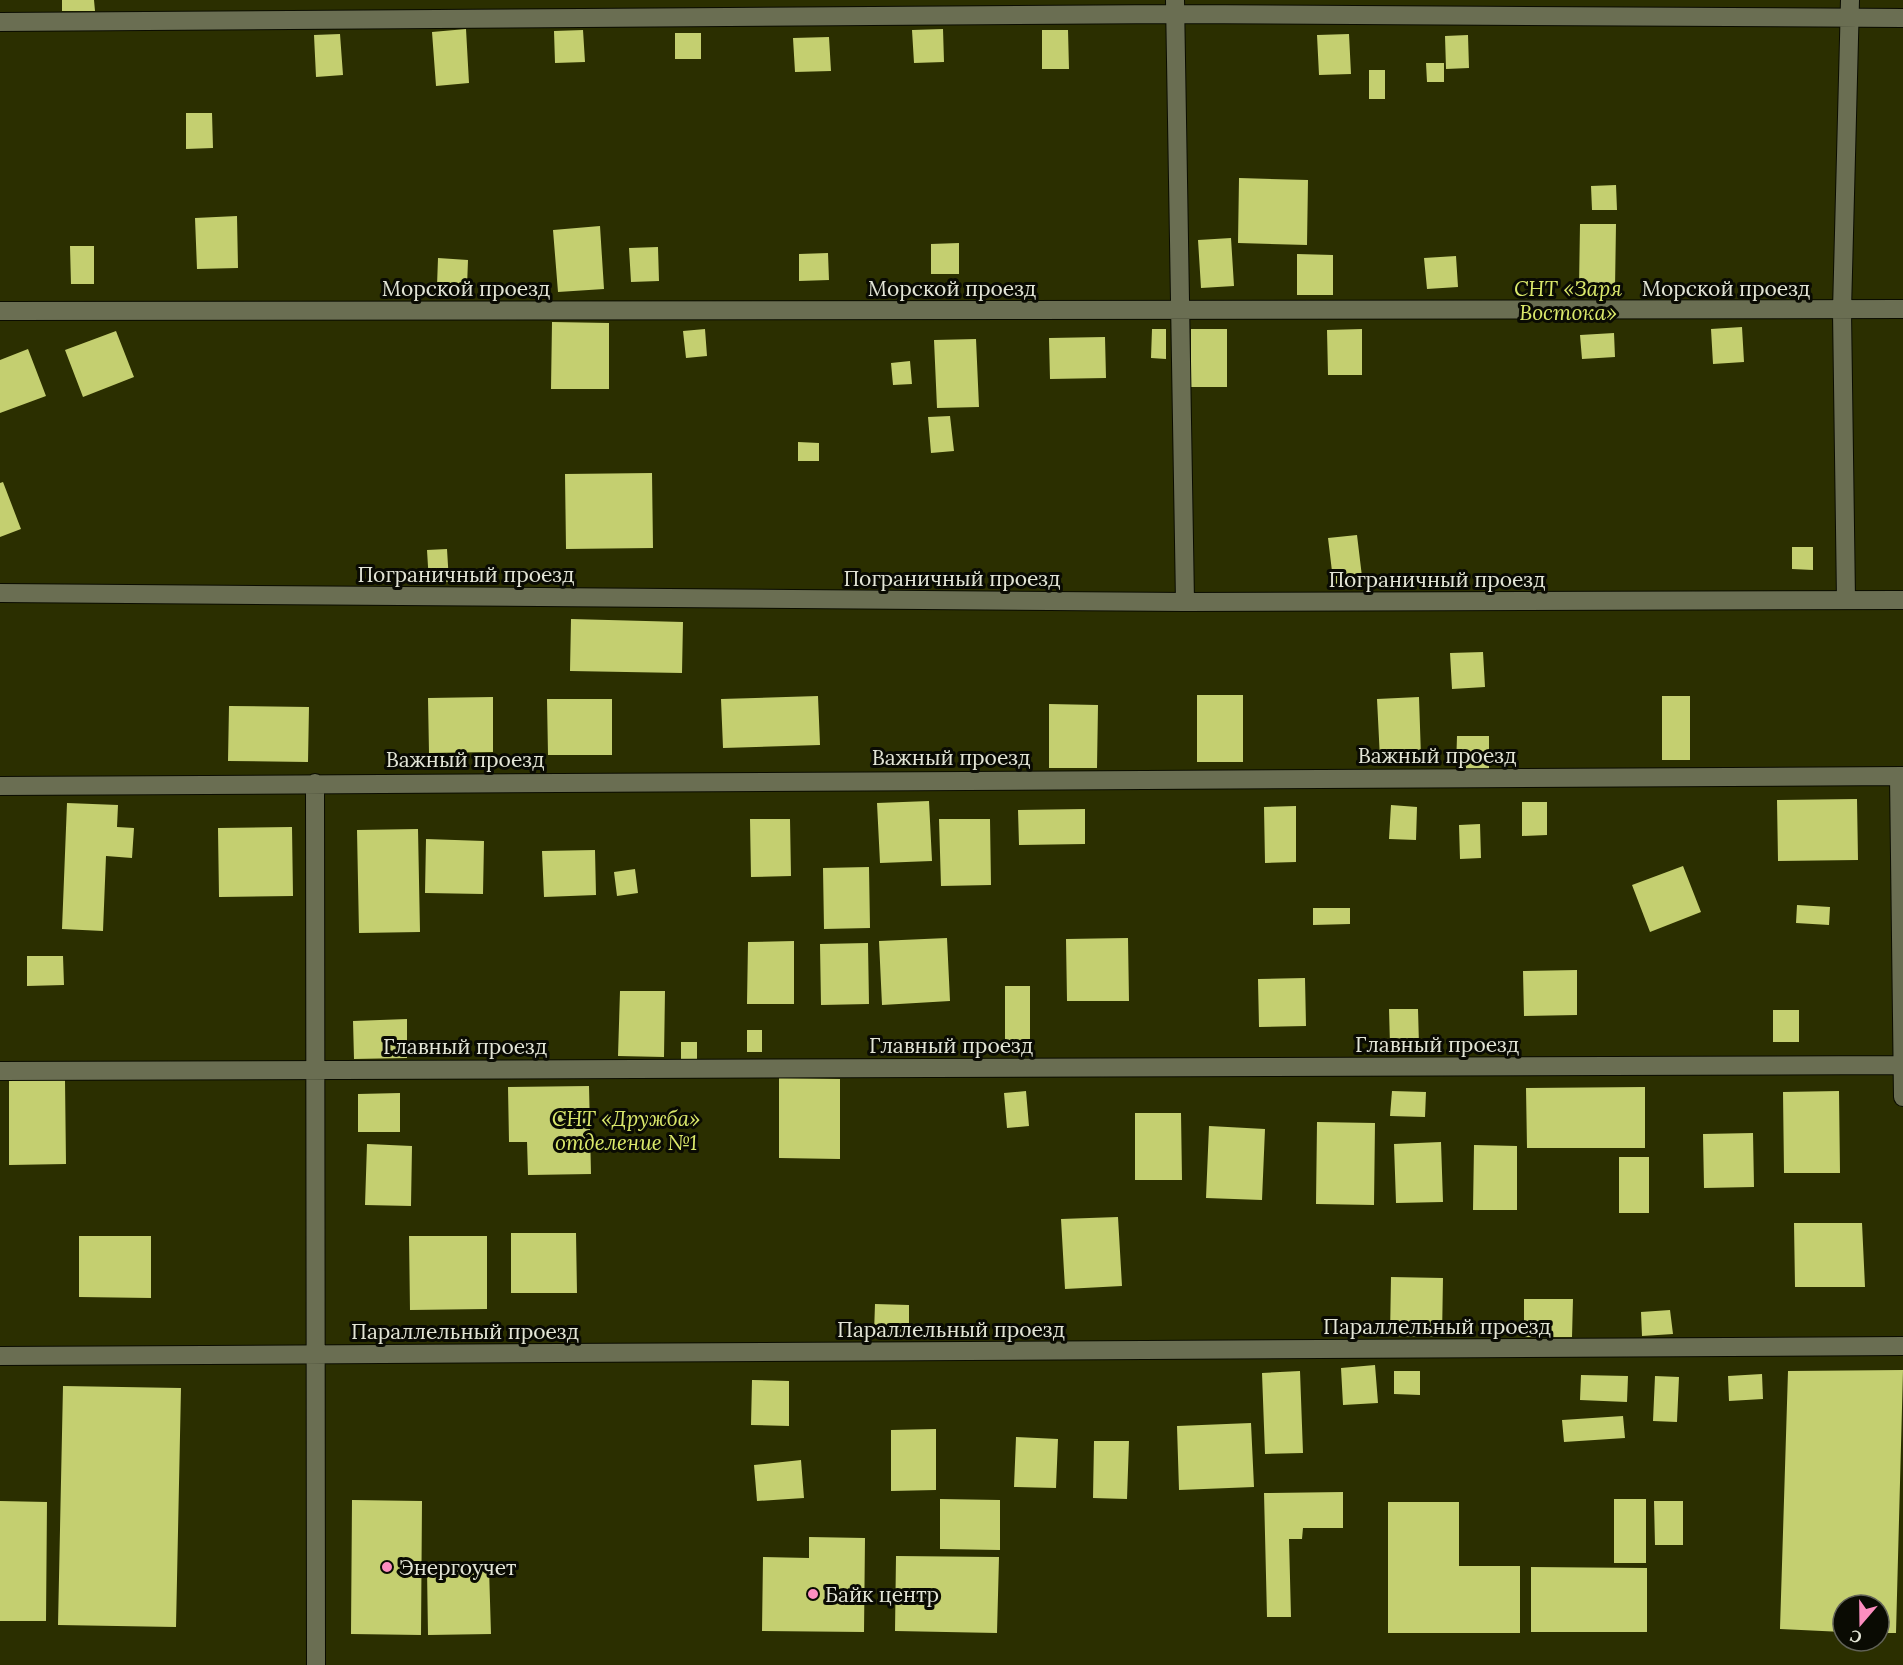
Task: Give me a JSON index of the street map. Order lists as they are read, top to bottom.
{
  "streets": {
    "lane": [
      "Морской проезд",
      "Пограничный проезд",
      "Важный проезд",
      "Главный проезд",
      "Параллельный проезд"
    ]
  },
  "parks": ["СНТ «Заря Востока»", "СНТ «Дружба» отделение №1"],
  "places": ["Энергоучет", "Байк центр"],
  "north": "bottom"
}
